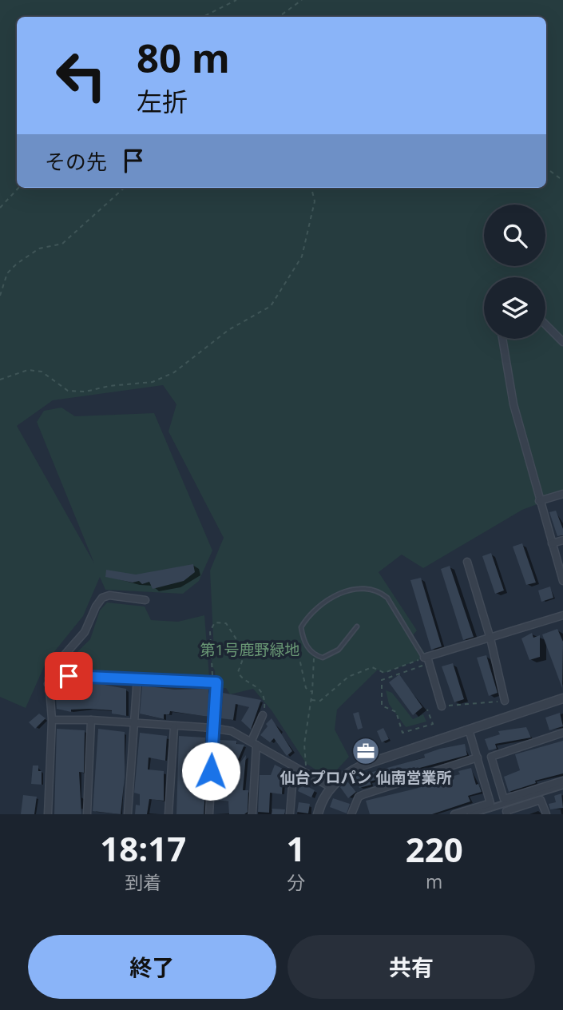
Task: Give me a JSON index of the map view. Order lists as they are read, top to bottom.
{
  "parks": ["第1号鹿野緑地"],
  "places": {
    "office": ["仙台プロパン 仙南営業所"]
  },
  "page": {
    "turn": ["80 m", "左折"],
    "then": "その先",
    "eta": [
      "18:17",
      "到着",
      "1",
      "分",
      "220",
      "m"
    ],
    "buttons": ["終了", "共有"]
  }
}
